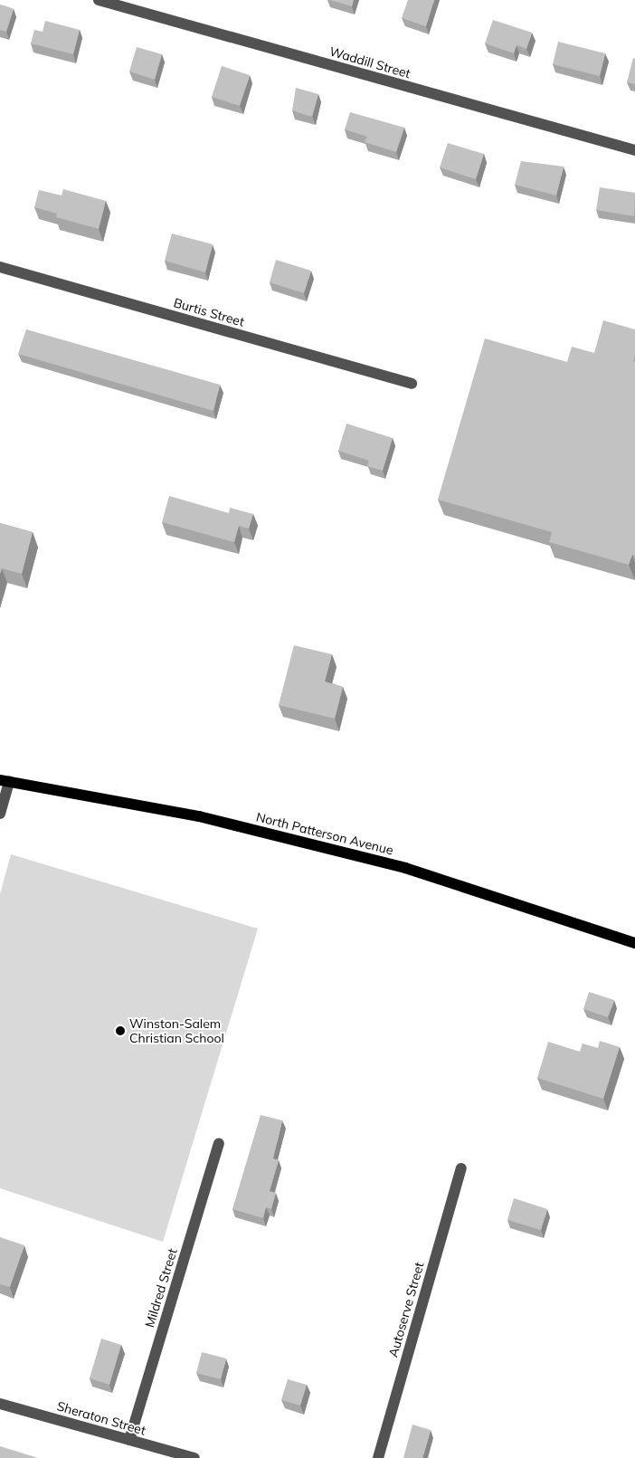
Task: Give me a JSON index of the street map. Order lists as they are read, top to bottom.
{
  "streets": {
    "main road": ["North Patterson Avenue"],
    "street": [
      "Waddill Street",
      "Burtis Street",
      "Mildred Street",
      "Autoserve Street",
      "Sheraton Street"
    ]
  },
  "crossings": [
    ["Mildred Street", "Sheraton Street"]
  ],
  "places": ["Winston-Salem Christian School"]
}
